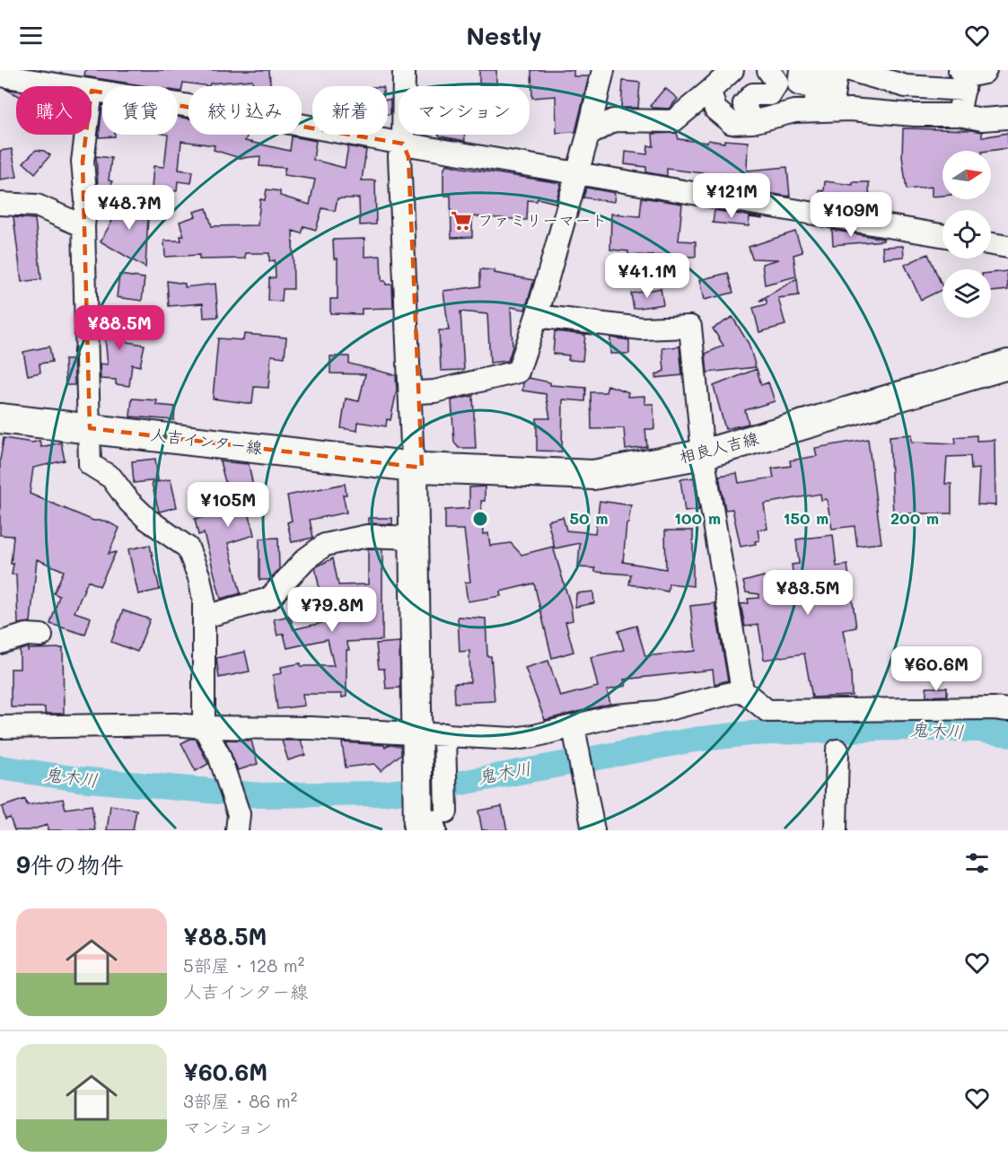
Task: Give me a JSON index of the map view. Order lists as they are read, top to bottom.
{
  "streets": {
    "main road": ["人吉インター線", "相良人吉線"]
  },
  "crossings": [
    ["人吉インター線", "相良人吉線"]
  ],
  "water": ["鬼木川"],
  "places": {
    "supermarket": ["ファミリーマート"]
  },
  "north": "right",
  "page": {
    "header": "Nestly",
    "chip": [
      "購入",
      "賃貸",
      "絞り込み",
      "新着",
      "マンション"
    ],
    "price": [
      "¥121M",
      "¥48.7M",
      "¥109M",
      "¥41.1M",
      "¥88.5M",
      "¥105M",
      "¥83.5M",
      "¥79.8M",
      "¥60.6M"
    ],
    "heading": "9件の物件",
    "list": [
      {
        "name": "¥88.5M",
        "note": "5部屋 · 128 m² · 人吉インター線"
      },
      {
        "name": "¥60.6M",
        "note": "3部屋 · 86 m² · マンション"
      }
    ]
  },
  "rings": [
    "50 m",
    "100 m",
    "150 m",
    "200 m"
  ]
}
